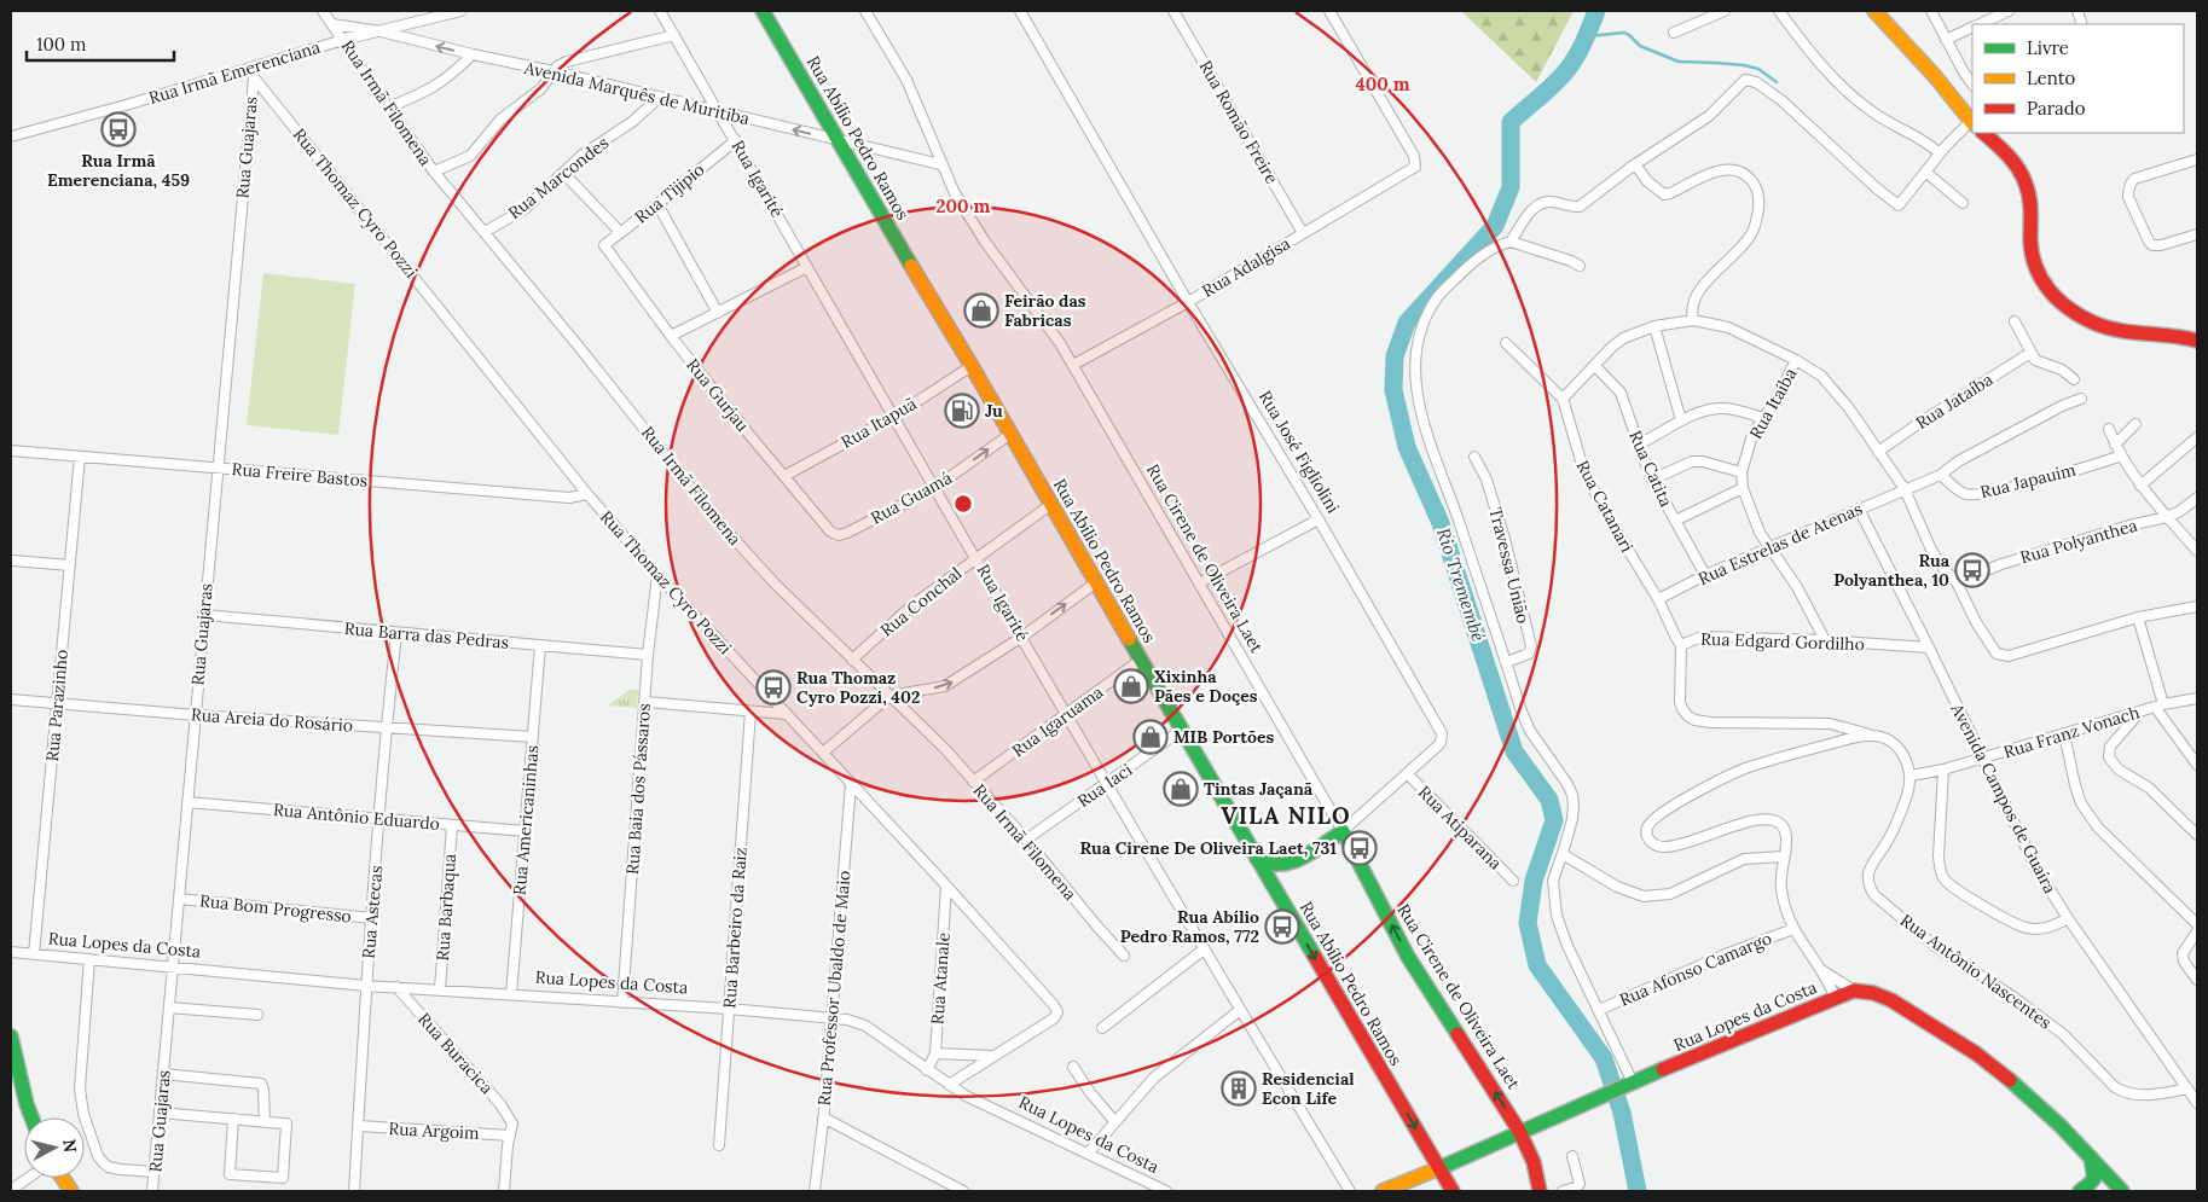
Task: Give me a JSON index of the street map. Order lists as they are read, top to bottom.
{
  "streets": {
    "main road": [
      "Rua Abílio Pedro Ramos",
      "Rua José Figliolini",
      "Rua Cirene de Oliveira Laet",
      "Rua Lopes da Costa"
    ],
    "street": [
      "Rua Irmã Emerenciana",
      "Avenida Marquês de Muritiba",
      "Rua Irmã Filomena",
      "Rua Romão Freire",
      "Rua Guajaras",
      "Rua Marcondes",
      "Rua Igarité",
      "Rua Tijipio",
      "Rua Thomaz Cyro Pozzi",
      "Rua Adalgisa",
      "Rua Gurjau",
      "Rua Jataíba",
      "Rua Itaíba",
      "Rua Itapuã",
      "Rua Catita",
      "Rua Freire Bastos",
      "Rua Japauim",
      "Rua Guamá",
      "Rua Catanari",
      "Rua Polyanthea",
      "Rua Estrelas de Atenas",
      "Travessa União",
      "Rua Conchal",
      "Rua Barra das Pedras",
      "Rua Edgard Gordilho",
      "Rua Parazinho",
      "Rua Areia do Rosário",
      "Rua Igaruama",
      "Rua Franz Vonach",
      "Rua Iaci",
      "Rua Baia dos Pássaros",
      "Avenida Campos de Guaíra",
      "Rua Antônio Eduardo",
      "Rua Americaninhas",
      "Rua Atiparana",
      "Rua Barbaqua",
      "Rua Bom Progresso",
      "Rua Astecas",
      "Rua Barbeiro da Raiz",
      "Rua Afonso Camargo",
      "Rua Antônio Nascentes",
      "Rua Atanale",
      "Rua Professor Ubaldo de Maio",
      "Rua Buracica",
      "Rua Argoim"
    ]
  },
  "crossings": [
    ["Rua Irmã Emerenciana", "Avenida Marquês de Muritiba"],
    ["Rua Irmã Emerenciana", "Rua Irmã Filomena"],
    ["Rua Irmã Emerenciana", "Rua Guajaras"],
    ["Rua Irmã Emerenciana", "Rua Thomaz Cyro Pozzi"],
    ["Avenida Marquês de Muritiba", "Rua Irmã Filomena"],
    ["Avenida Marquês de Muritiba", "Rua Abílio Pedro Ramos"],
    ["Avenida Marquês de Muritiba", "Rua Marcondes"],
    ["Avenida Marquês de Muritiba", "Rua Igarité"],
    ["Avenida Marquês de Muritiba", "Rua Cirene de Oliveira Laet"],
    ["Rua Irmã Filomena", "Rua Marcondes"],
    ["Rua Irmã Filomena", "Rua Conchal"],
    ["Rua Irmã Filomena", "Rua Igaruama"],
    ["Rua Irmã Filomena", "Rua Iaci"],
    ["Rua Romão Freire", "Rua Adalgisa"],
    ["Rua Abílio Pedro Ramos", "Rua Itapuã"],
    ["Rua Abílio Pedro Ramos", "Rua Guamá"],
    ["Rua Abílio Pedro Ramos", "Rua Conchal"],
    ["Rua Abílio Pedro Ramos", "Rua Igaruama"],
    ["Rua Abílio Pedro Ramos", "Rua Iaci"],
    ["Rua Abílio Pedro Ramos", "Rua Lopes da Costa"],
    ["Rua Guajaras", "Rua Thomaz Cyro Pozzi"],
    ["Rua Guajaras", "Rua Freire Bastos"],
    ["Rua Guajaras", "Rua Barra das Pedras"],
    ["Rua Guajaras", "Rua Areia do Rosário"],
    ["Rua Guajaras", "Rua Antônio Eduardo"],
    ["Rua Guajaras", "Rua Bom Progresso"],
    ["Rua Guajaras", "Rua Lopes da Costa"],
    ["Rua Igarité", "Rua Tijipio"],
    ["Rua Igarité", "Rua Itapuã"],
    ["Rua Igarité", "Rua Guamá"],
    ["Rua Igarité", "Rua Conchal"],
    ["Rua Igarité", "Rua Igaruama"],
    ["Rua Igarité", "Rua Iaci"],
    ["Rua Tijipio", "Rua Gurjau"],
    ["Rua Thomaz Cyro Pozzi", "Rua Freire Bastos"],
    ["Rua Thomaz Cyro Pozzi", "Rua Baia dos Pássaros"],
    ["Rua Thomaz Cyro Pozzi", "Rua Lopes da Costa"],
    ["Rua Thomaz Cyro Pozzi", "Rua Atanale"],
    ["Rua Thomaz Cyro Pozzi", "Rua Professor Ubaldo de Maio"],
    ["Rua Adalgisa", "Rua José Figliolini"],
    ["Rua Adalgisa", "Rua Cirene de Oliveira Laet"],
    ["Rua Gurjau", "Rua Itapuã"],
    ["Rua Gurjau", "Rua Guamá"],
    ["Rua Itaíba", "Rua Estrelas de Atenas"],
    ["Rua Itaíba", "Rua Edgard Gordilho"],
    ["Rua José Figliolini", "Rua Cirene de Oliveira Laet"],
    ["Rua José Figliolini", "Rua Atiparana"],
    ["Rua Catita", "Rua Estrelas de Atenas"],
    ["Rua Freire Bastos", "Rua Parazinho"],
    ["Rua Catanari", "Rua Estrelas de Atenas"],
    ["Rua Catanari", "Rua Edgard Gordilho"],
    ["Rua Estrelas de Atenas", "Avenida Campos de Guaíra"],
    ["Rua Cirene de Oliveira Laet", "Rua Lopes da Costa"],
    ["Rua Barra das Pedras", "Rua Baia dos Pássaros"],
    ["Rua Barra das Pedras", "Rua Americaninhas"],
    ["Rua Barra das Pedras", "Rua Astecas"],
    ["Rua Edgard Gordilho", "Avenida Campos de Guaíra"],
    ["Rua Parazinho", "Rua Areia do Rosário"],
    ["Rua Parazinho", "Rua Lopes da Costa"],
    ["Rua Areia do Rosário", "Rua Americaninhas"],
    ["Rua Areia do Rosário", "Rua Astecas"],
    ["Rua Franz Vonach", "Avenida Campos de Guaíra"],
    ["Rua Franz Vonach", "Rua Antônio Nascentes"],
    ["Rua Baia dos Pássaros", "Rua Lopes da Costa"],
    ["Avenida Campos de Guaíra", "Rua Antônio Nascentes"],
    ["Rua Antônio Eduardo", "Rua Americaninhas"],
    ["Rua Antônio Eduardo", "Rua Barbaqua"],
    ["Rua Antônio Eduardo", "Rua Astecas"],
    ["Rua Americaninhas", "Rua Lopes da Costa"],
    ["Rua Barbaqua", "Rua Lopes da Costa"],
    ["Rua Bom Progresso", "Rua Astecas"],
    ["Rua Astecas", "Rua Lopes da Costa"],
    ["Rua Astecas", "Rua Argoim"],
    ["Rua Barbeiro da Raiz", "Rua Lopes da Costa"],
    ["Rua Lopes da Costa", "Rua Atanale"],
    ["Rua Lopes da Costa", "Rua Professor Ubaldo de Maio"],
    ["Rua Lopes da Costa", "Rua Buracica"],
    ["Rua Buracica", "Rua Argoim"]
  ],
  "one_way": ["Rua Guamá"],
  "districts": ["VILA NILO"],
  "water": ["Rio Tremembé"],
  "places": {
    "bus stop": [
      "Rua Irmã Emerenciana, 459",
      "Rua Polyanthea, 10",
      "Rua Thomaz Cyro Pozzi, 402",
      "Rua Cirene De Oliveira Laet, 731",
      "Rua Abílio Pedro Ramos, 772"
    ],
    "shop": [
      "Feirão das Fabricas",
      "Xixinha Pães e Doçes",
      "MIB Portões",
      "Tintas Jaçanã"
    ],
    "fuel station": ["Ju"],
    "building": ["Residencial Econ Life"]
  },
  "legend": ["Livre", "Lento", "Parado"],
  "scale_bar": "100 m",
  "north": "right",
  "rings": ["400 m", "200 m"]
}
